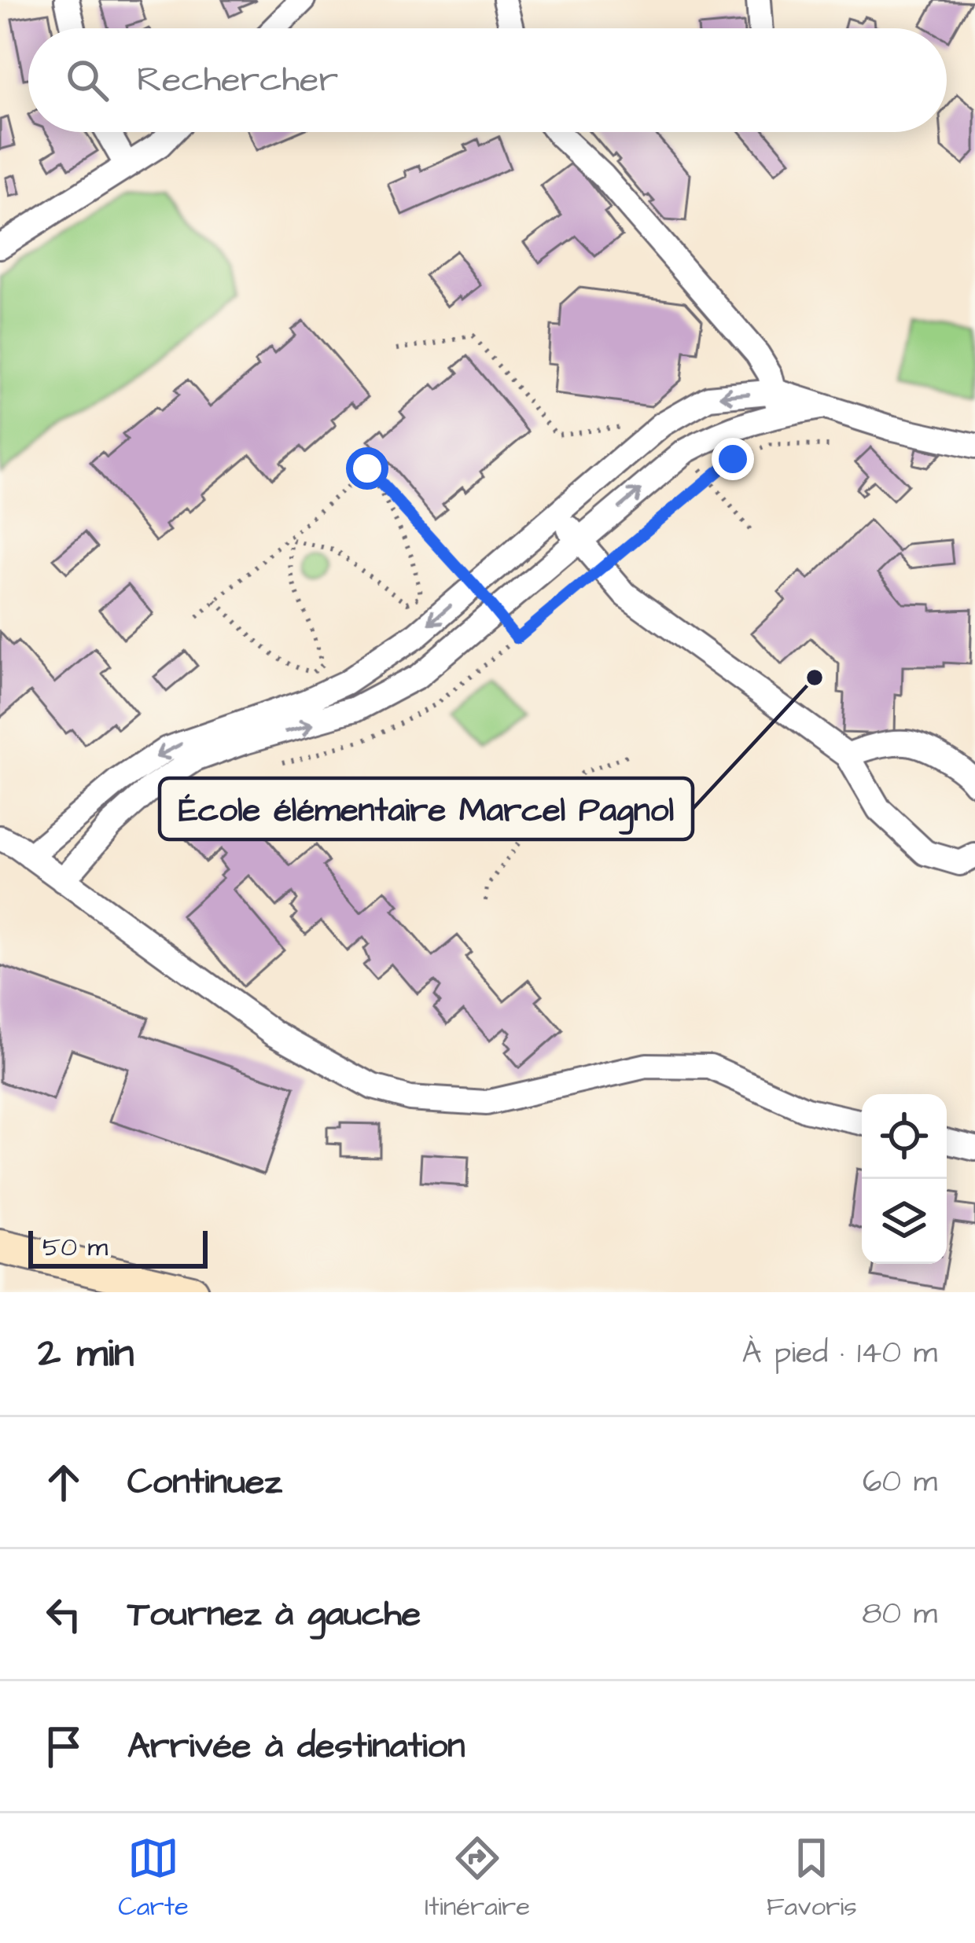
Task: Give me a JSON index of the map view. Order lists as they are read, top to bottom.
{
  "places": ["École élémentaire Marcel Pagnol"],
  "scale_bar": "50 m",
  "page": {
    "search": "Rechercher",
    "scale": "50 m",
    "heading": ["2 min", "À pied · 140 m"],
    "list": [
      ["Continuez", "60 m"],
      ["Tournez à gauche", "80 m"],
      "Arrivée à destination"
    ],
    "nav": ["Carte", "Itinéraire", "Favoris"]
  }
}
